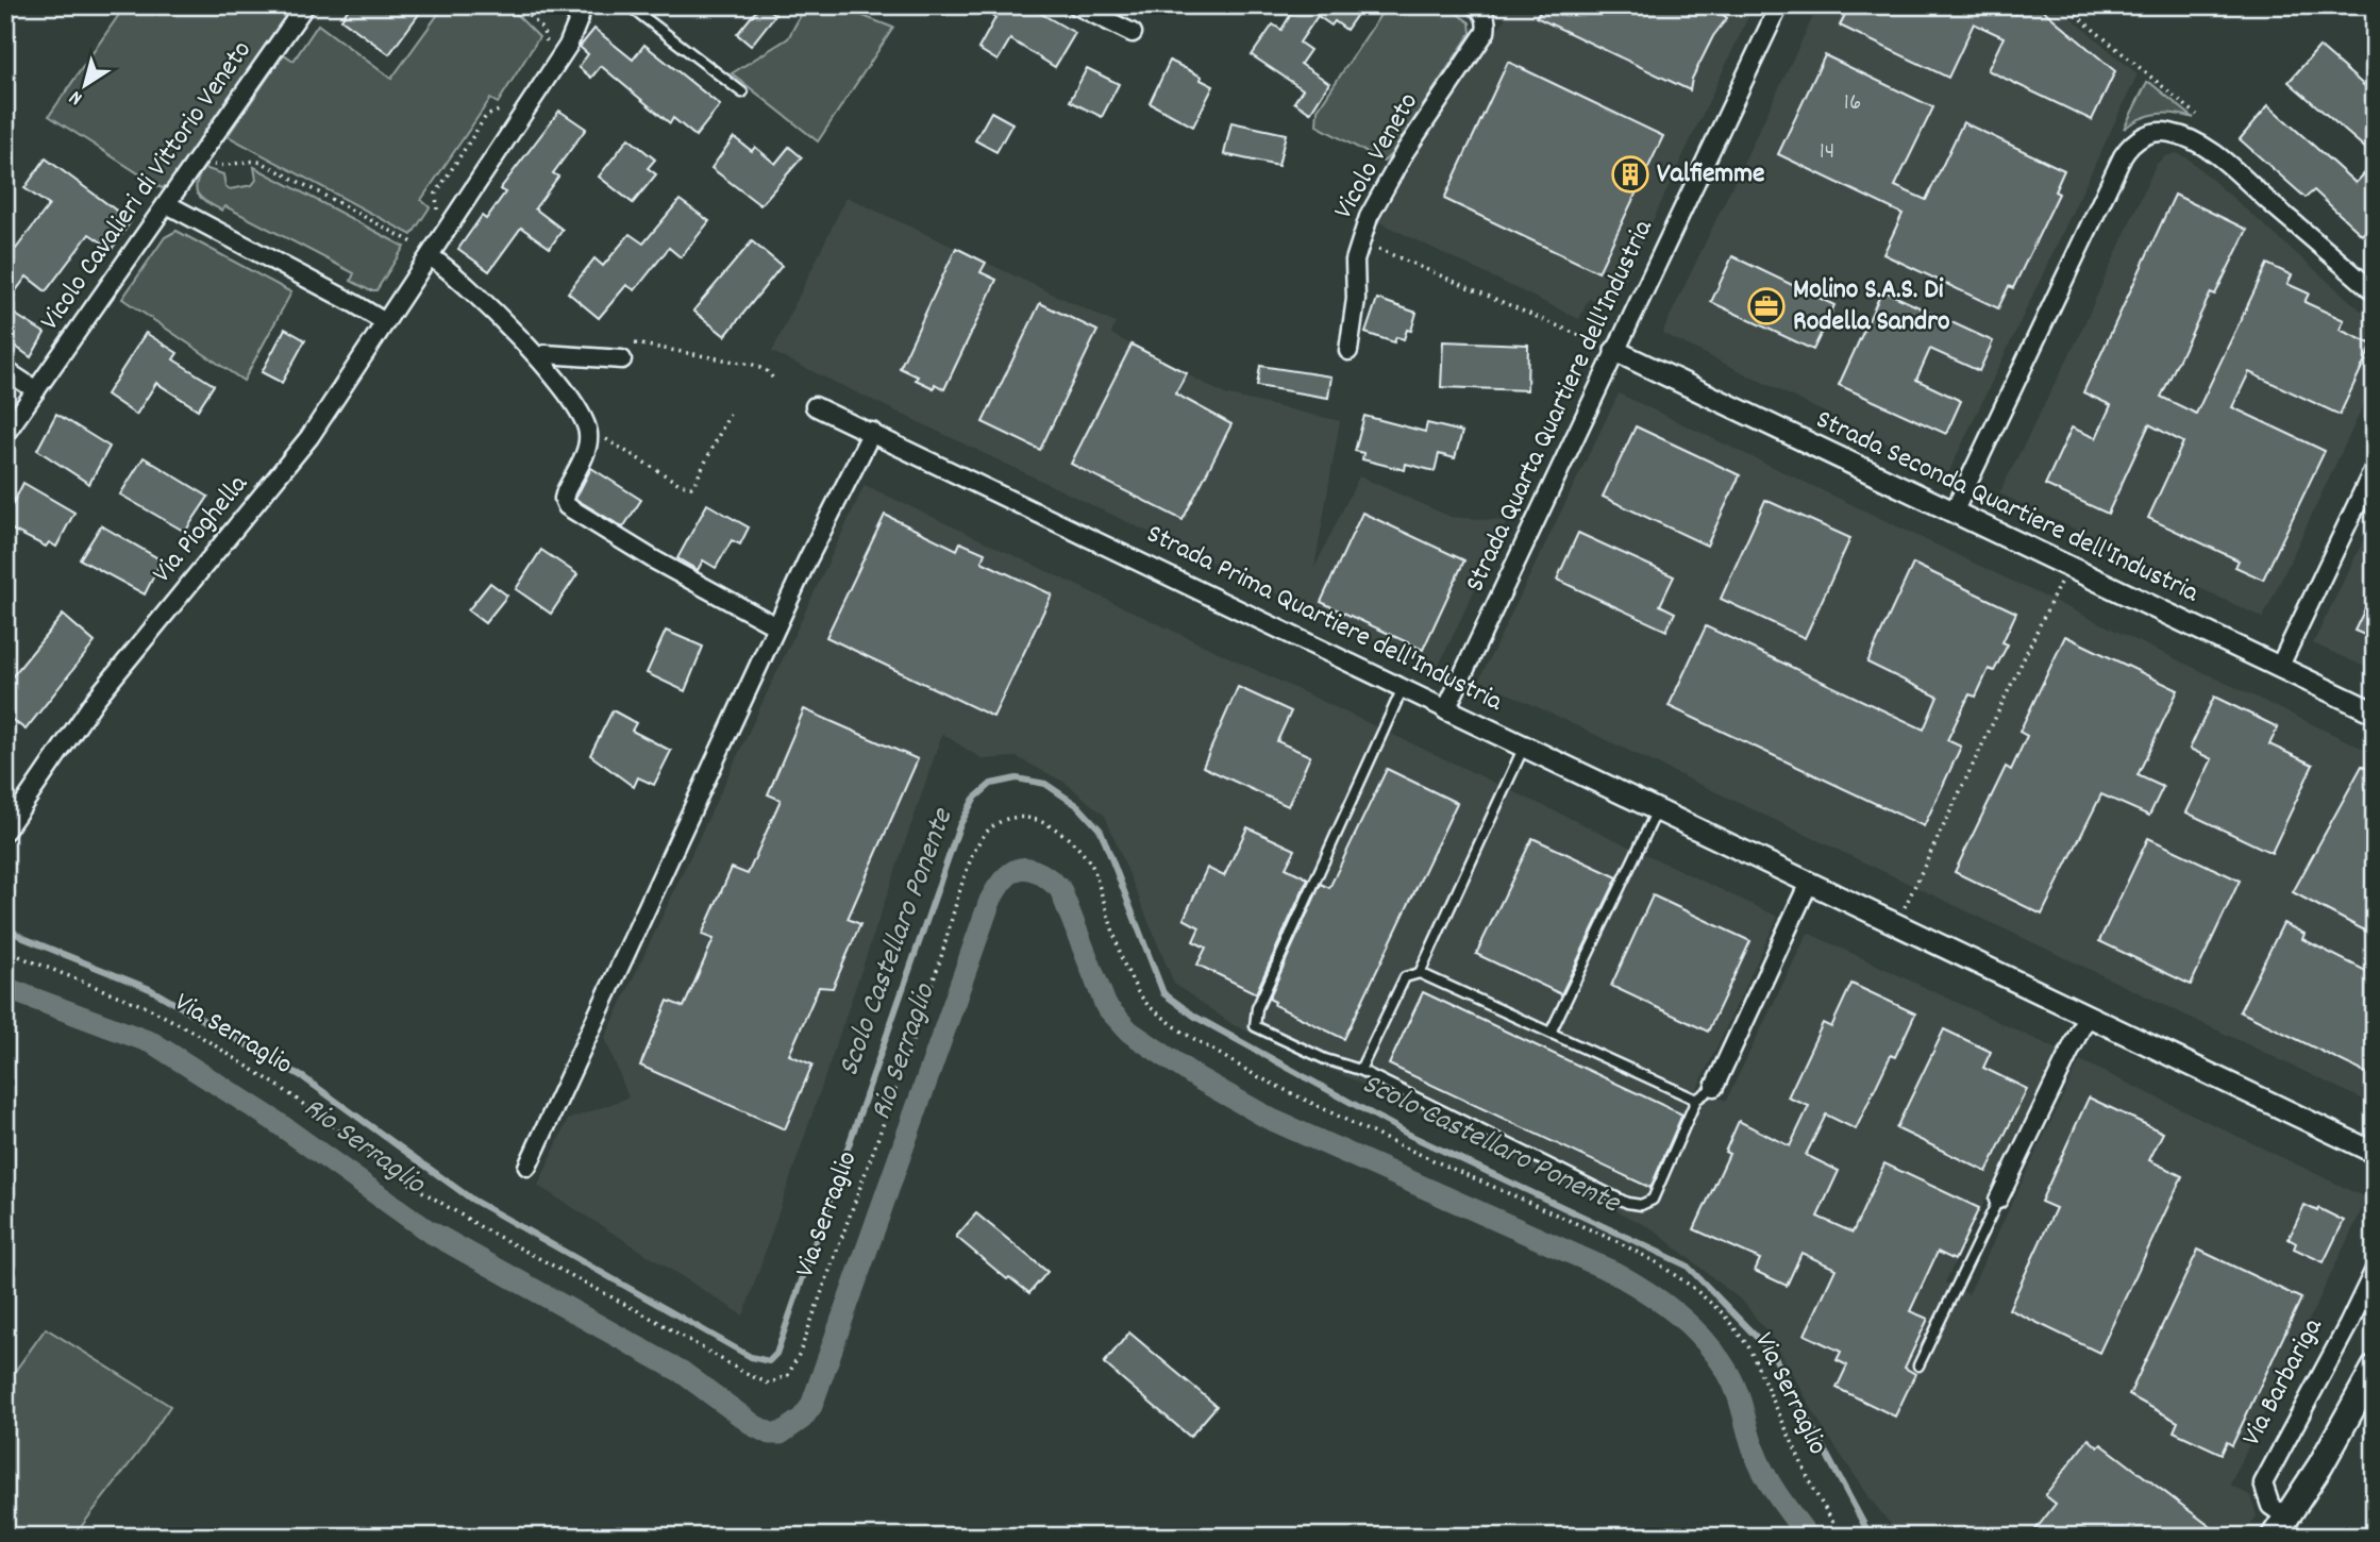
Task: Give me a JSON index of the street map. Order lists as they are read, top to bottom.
{
  "streets": {
    "main road": ["Via Barbariga"],
    "street": [
      "Vicolo Veneto",
      "Vicolo Cavalieri di Vittorio Veneto",
      "Strada Quarta Quartiere dell'Industria",
      "Strada Seconda Quartiere dell'Industria",
      "Via Pioghella",
      "Strada Prima Quartiere dell'Industria"
    ],
    "path": ["Via Serraglio"]
  },
  "crossings": [
    ["Strada Quarta Quartiere dell'Industria", "Strada Seconda Quartiere dell'Industria"],
    ["Strada Quarta Quartiere dell'Industria", "Strada Prima Quartiere dell'Industria"]
  ],
  "water": ["Scolo Castellaro Ponente", "Rio Serraglio"],
  "places": {
    "building": ["Valfiemme"],
    "office": ["Molino S.A.S. Di Rodella Sandro"]
  },
  "house_numbers": ["16", "14"],
  "north": "bottom left"
}
